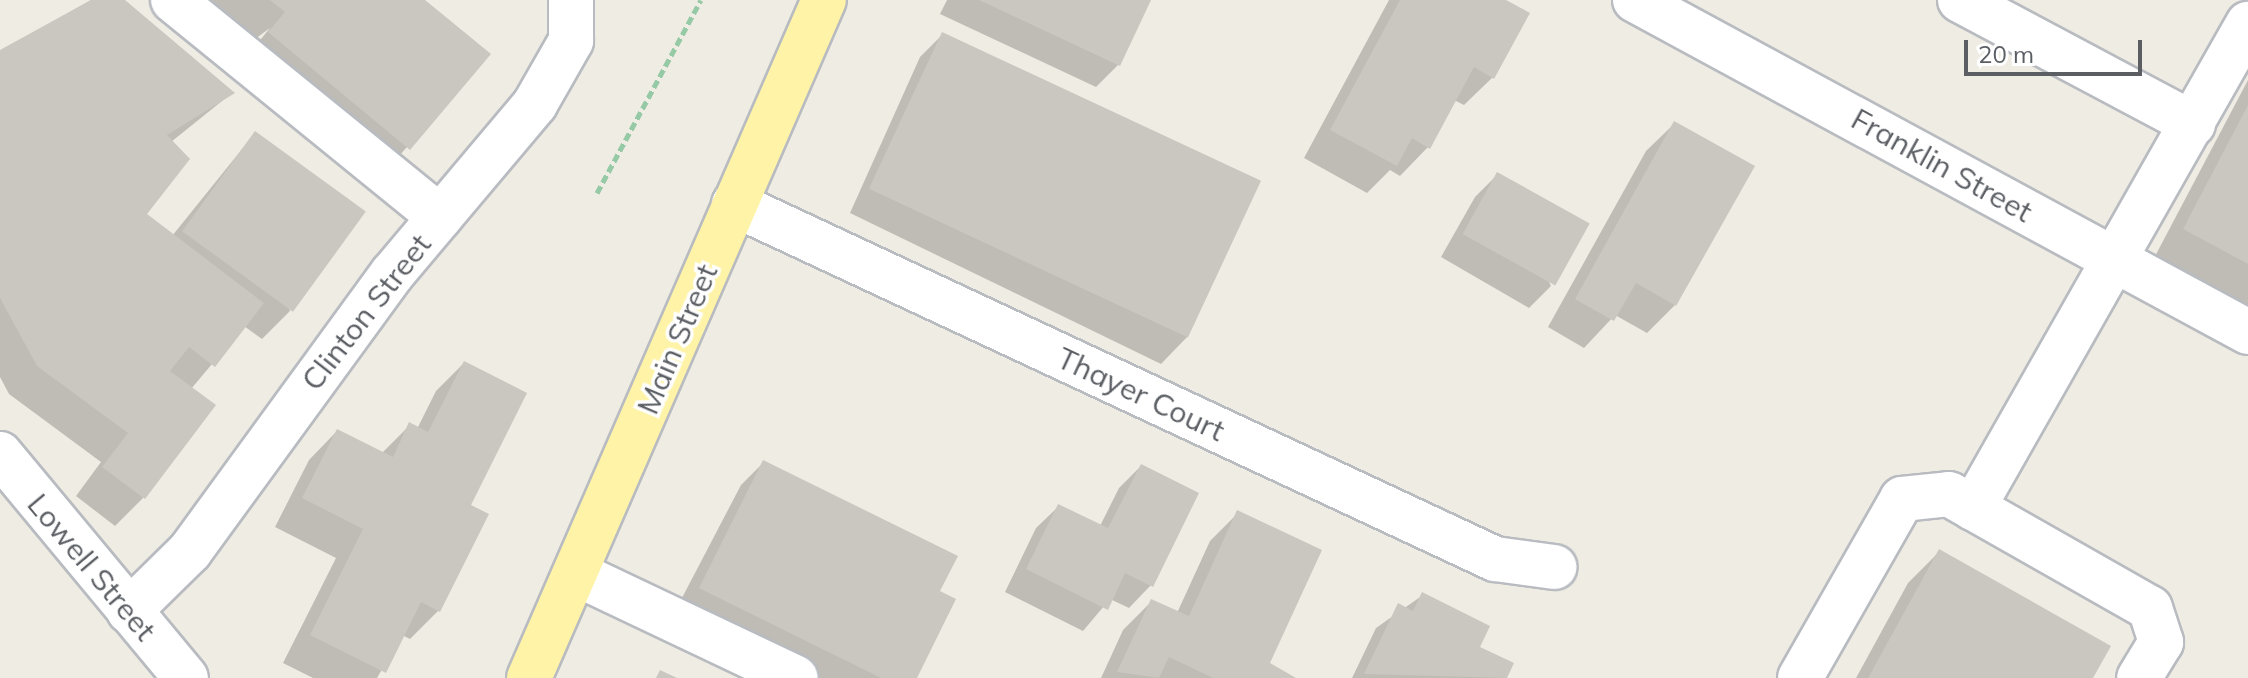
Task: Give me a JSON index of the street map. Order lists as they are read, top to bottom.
{
  "streets": {
    "main road": ["Main Street"],
    "street": [
      "Franklin Street",
      "Clinton Street",
      "Thayer Court",
      "Lowell Street"
    ]
  },
  "crossings": [
    ["Clinton Street", "Lowell Street"],
    ["Main Street", "Thayer Court"]
  ],
  "scale_bar": "20 m"
}
